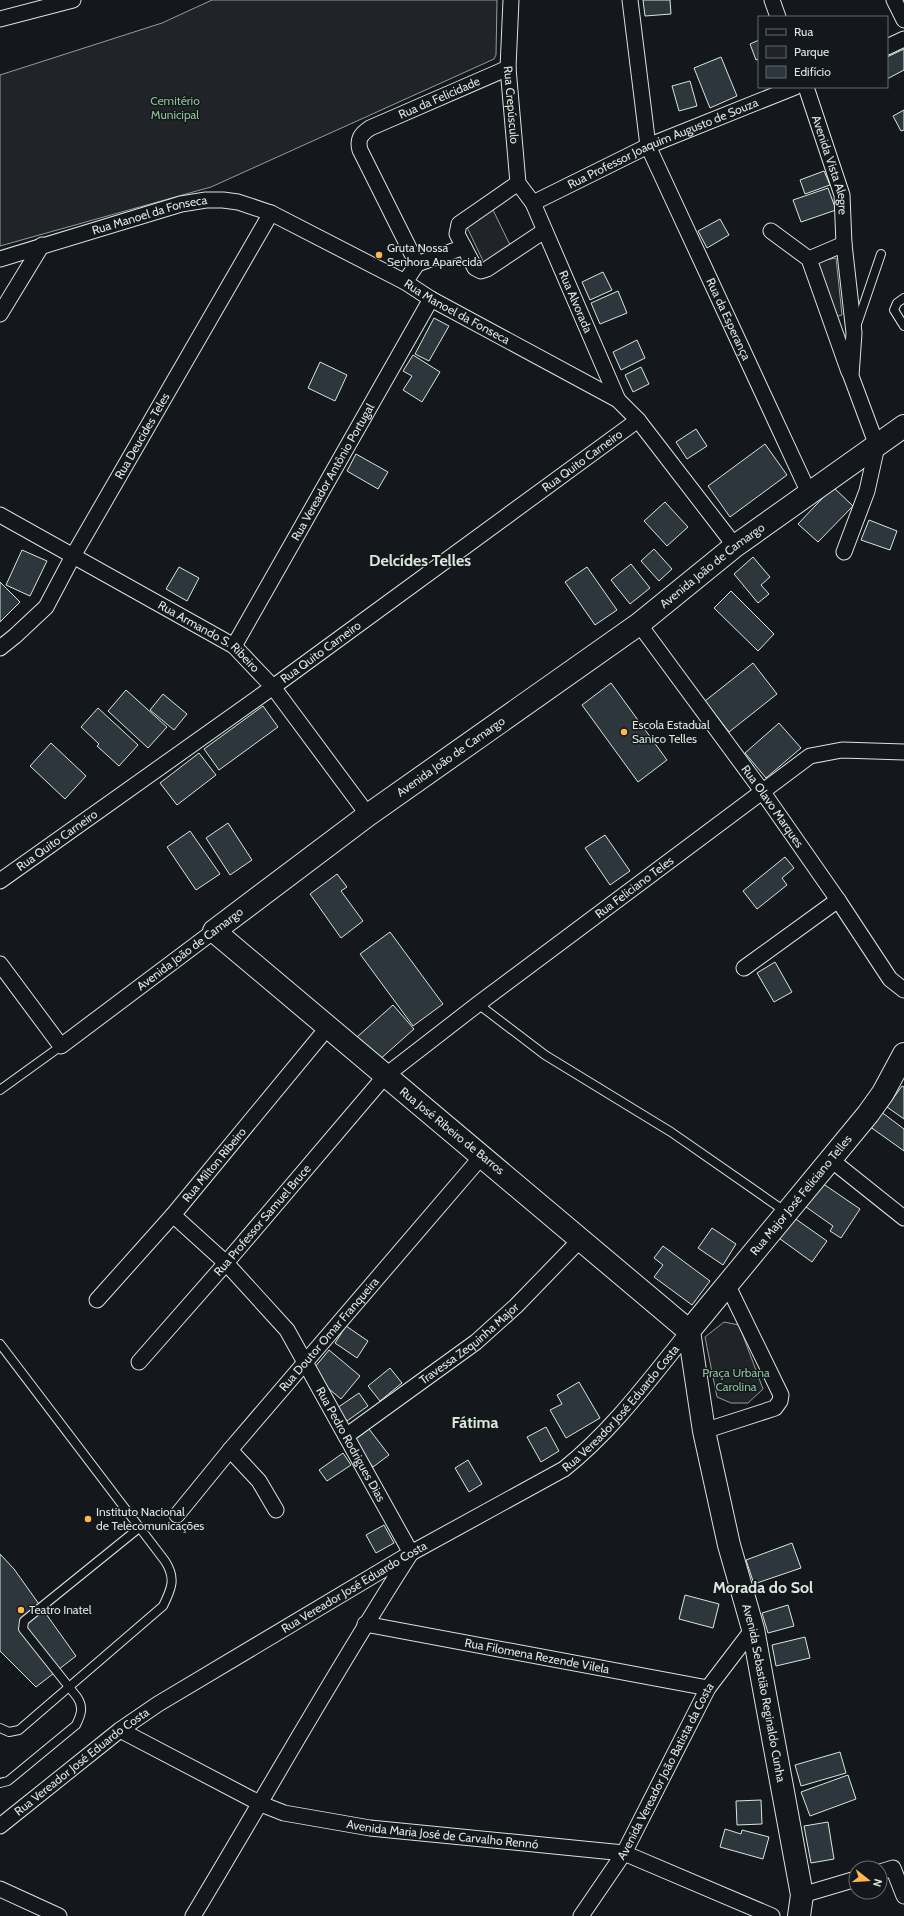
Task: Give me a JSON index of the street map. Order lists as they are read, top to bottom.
{
  "streets": {
    "main road": [
      "Avenida João de Camargo",
      "Rua José Ribeiro de Barros",
      "Rua Major José Feliciano Telles",
      "Avenida Sebastião Reginaldo Cunha"
    ],
    "street": [
      "Rua da Felicidade",
      "Rua Crepúsculo",
      "Rua Professor Joaquim Augusto de Souza",
      "Avenida Vista Alegre",
      "Rua Manoel da Fonseca",
      "Rua Alvorada",
      "Rua da Esperança",
      "Rua Deucides Teles",
      "Rua Quito Carneiro",
      "Rua Vereador Antônio Portugal",
      "Rua Armando S. Ribeiro",
      "Rua Olavo Marques",
      "Rua Feliciano Teles",
      "Rua Mílton Ribeiro",
      "Rua Professor Samuel Bruce",
      "Rua Doutor Omar Franqueira",
      "Travessa Zequinha Major",
      "Rua Vereador José Eduardo Costa",
      "Rua Pedro Rodrigues Dias",
      "Rua Filomena Rezende Vilela",
      "Avenida Vereador João Batista da Costa",
      "Avenida Maria José de Carvalho Rennó"
    ]
  },
  "crossings": [
    ["Rua da Felicidade", "Rua Crepúsculo"],
    ["Rua Professor Joaquim Augusto de Souza", "Rua Alvorada"],
    ["Rua Professor Joaquim Augusto de Souza", "Rua da Esperança"],
    ["Avenida Vista Alegre", "Avenida João de Camargo"],
    ["Rua Manoel da Fonseca", "Rua Alvorada"],
    ["Rua Manoel da Fonseca", "Rua Deucides Teles"],
    ["Rua Manoel da Fonseca", "Rua Quito Carneiro"],
    ["Rua Manoel da Fonseca", "Rua Vereador Antônio Portugal"],
    ["Rua Manoel da Fonseca", "Avenida João de Camargo"],
    ["Rua da Esperança", "Avenida João de Camargo"],
    ["Rua Deucides Teles", "Rua Armando S. Ribeiro"],
    ["Rua Quito Carneiro", "Rua Armando S. Ribeiro"],
    ["Rua Vereador Antônio Portugal", "Rua Armando S. Ribeiro"],
    ["Avenida João de Camargo", "Rua Armando S. Ribeiro"],
    ["Avenida João de Camargo", "Rua Olavo Marques"],
    ["Avenida João de Camargo", "Rua José Ribeiro de Barros"],
    ["Rua Olavo Marques", "Rua Feliciano Teles"],
    ["Rua Feliciano Teles", "Rua José Ribeiro de Barros"],
    ["Rua Feliciano Teles", "Rua Professor Samuel Bruce"],
    ["Rua José Ribeiro de Barros", "Rua Mílton Ribeiro"],
    ["Rua José Ribeiro de Barros", "Rua Major José Feliciano Telles"],
    ["Rua José Ribeiro de Barros", "Rua Professor Samuel Bruce"],
    ["Rua José Ribeiro de Barros", "Rua Doutor Omar Franqueira"],
    ["Rua José Ribeiro de Barros", "Travessa Zequinha Major"],
    ["Rua José Ribeiro de Barros", "Rua Vereador José Eduardo Costa"],
    ["Rua José Ribeiro de Barros", "Avenida Sebastião Reginaldo Cunha"],
    ["Rua Mílton Ribeiro", "Rua Pedro Rodrigues Dias"],
    ["Rua Major José Feliciano Telles", "Rua Vereador José Eduardo Costa"],
    ["Rua Major José Feliciano Telles", "Avenida Sebastião Reginaldo Cunha"],
    ["Rua Professor Samuel Bruce", "Rua Pedro Rodrigues Dias"],
    ["Rua Doutor Omar Franqueira", "Rua Pedro Rodrigues Dias"],
    ["Travessa Zequinha Major", "Rua Pedro Rodrigues Dias"],
    ["Rua Vereador José Eduardo Costa", "Rua Pedro Rodrigues Dias"],
    ["Rua Vereador José Eduardo Costa", "Avenida Sebastião Reginaldo Cunha"],
    ["Rua Vereador José Eduardo Costa", "Avenida Maria José de Carvalho Rennó"],
    ["Rua Filomena Rezende Vilela", "Avenida Vereador João Batista da Costa"],
    ["Avenida Sebastião Reginaldo Cunha", "Avenida Vereador João Batista da Costa"],
    ["Avenida Vereador João Batista da Costa", "Avenida Maria José de Carvalho Rennó"]
  ],
  "districts": ["Delcídes Telles", "Fátima", "Morada do Sol"],
  "parks": ["Cemitério Municipal", "Praça Urbana Carolina"],
  "places": [
    "Gruta Nossa Senhora Aparecida",
    "Escola Estadual Sanico Telles",
    "Instituto Nacional de Telecomunicações",
    "Teatro Inatel"
  ],
  "legend": ["Rua", "Parque", "Edifício"],
  "north": "right"
}
